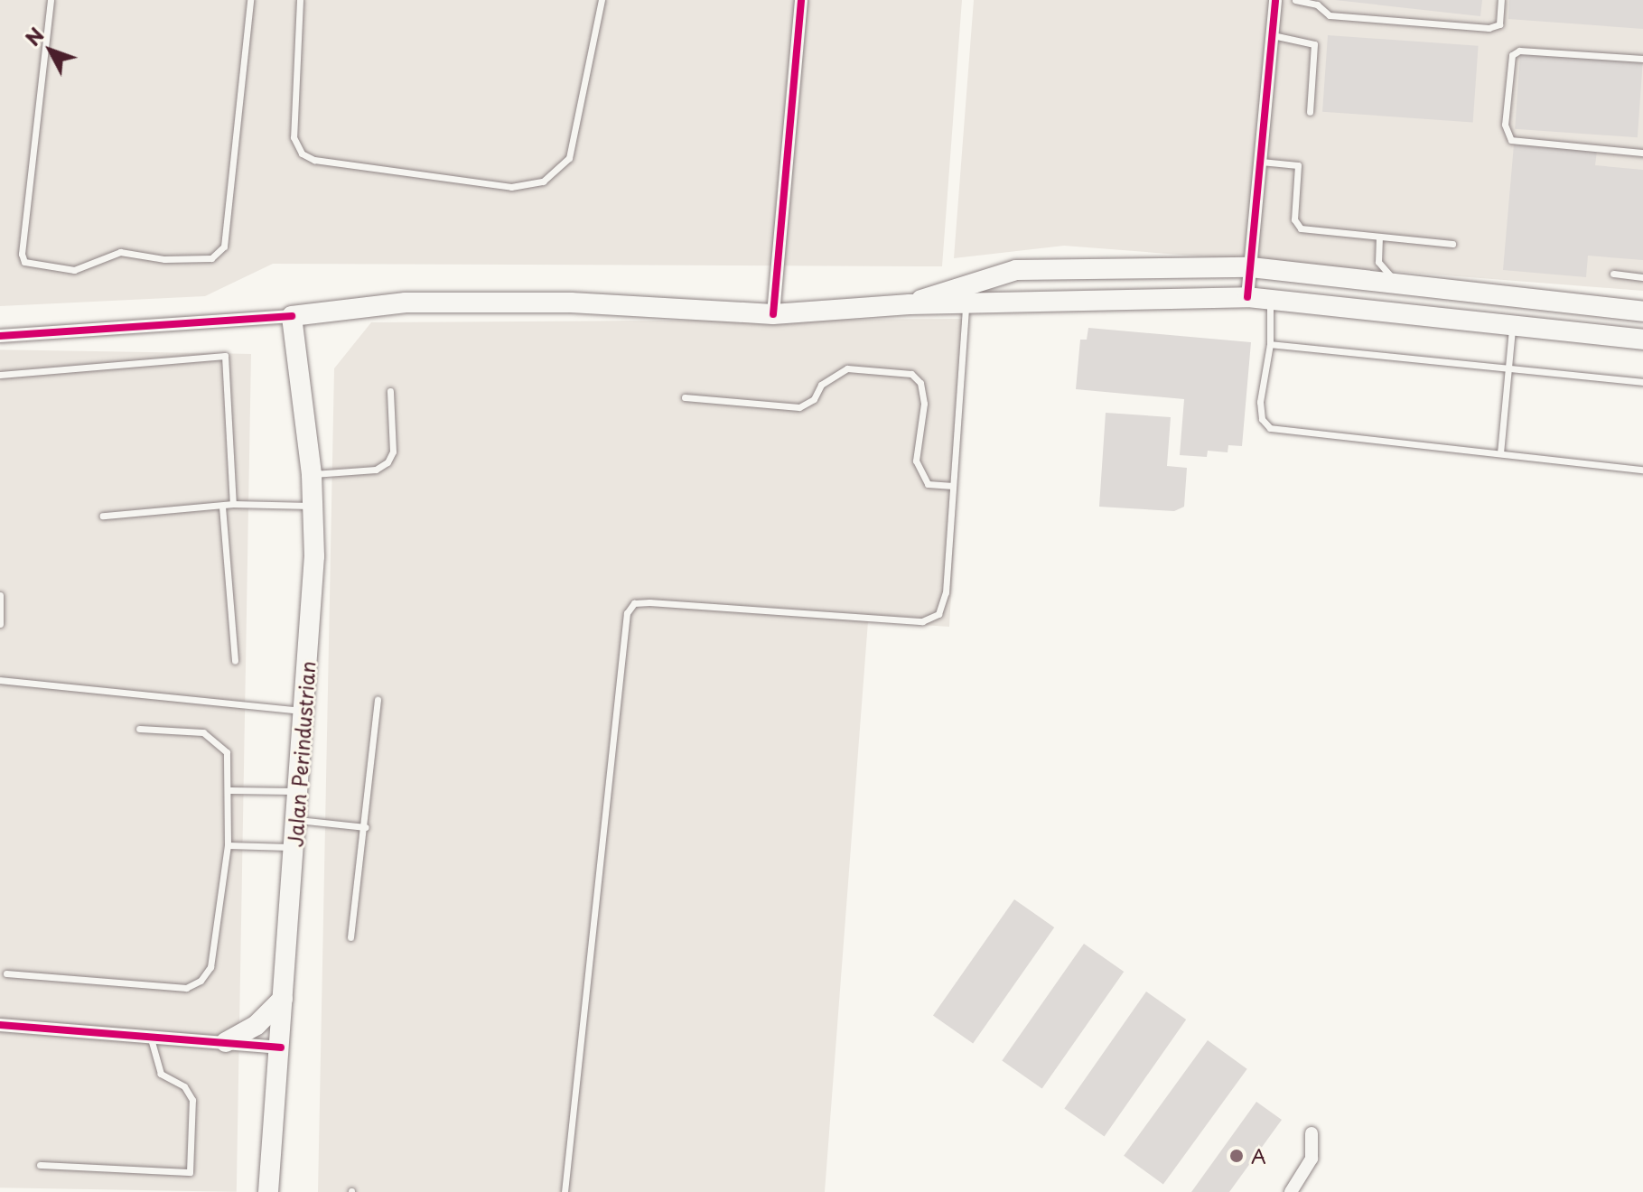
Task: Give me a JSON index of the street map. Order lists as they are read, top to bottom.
{
  "streets": {
    "main road": ["Jalan Perindustrian"]
  },
  "places": ["A"],
  "north": "top left"
}
